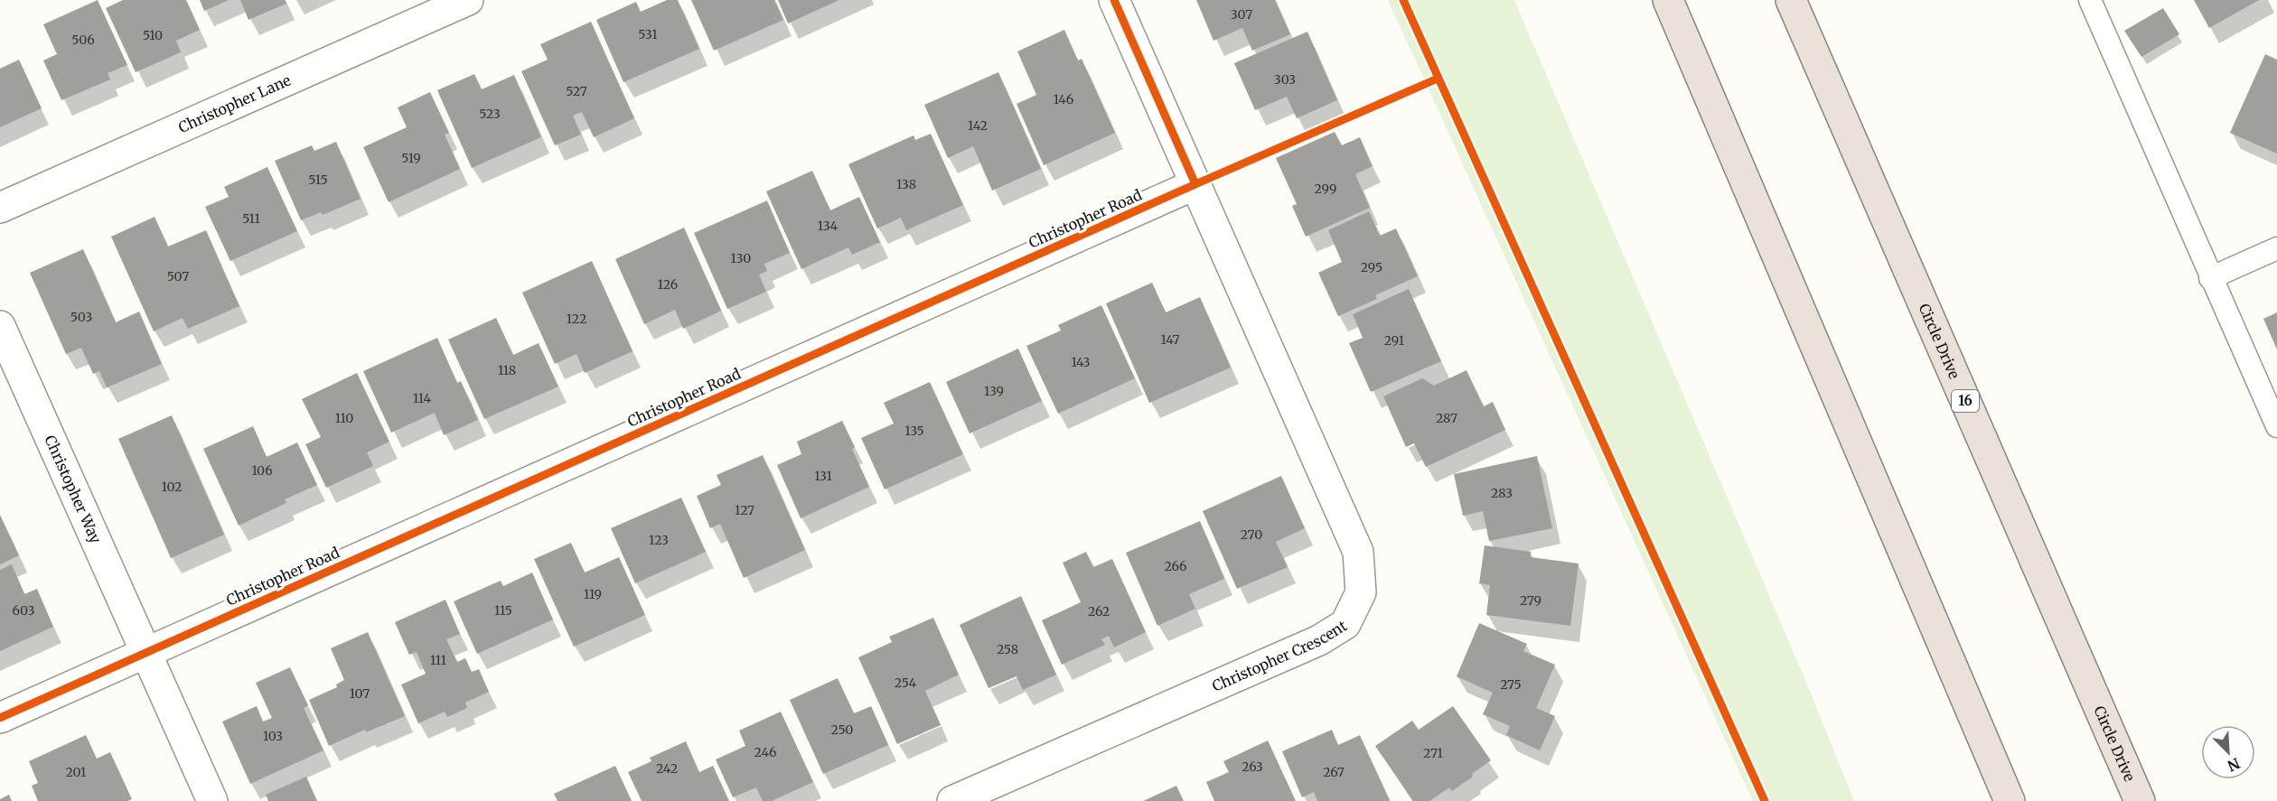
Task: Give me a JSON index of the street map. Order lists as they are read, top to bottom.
{
  "streets": {
    "highway": ["Circle Drive", "16"],
    "street": [
      "Christopher Lane",
      "Christopher Road",
      "Christopher Way",
      "Christopher Crescent"
    ]
  },
  "crossings": [
    ["Christopher Road", "Christopher Way"],
    ["Christopher Road", "Christopher Crescent"]
  ],
  "house_numbers": [
    "307",
    "531",
    "510",
    "506",
    "303",
    "527",
    "146",
    "523",
    "142",
    "519",
    "515",
    "138",
    "299",
    "511",
    "134",
    "130",
    "295",
    "507",
    "126",
    "503",
    "122",
    "147",
    "291",
    "143",
    "118",
    "139",
    "114",
    "110",
    "287",
    "135",
    "106",
    "131",
    "102",
    "283",
    "127",
    "270",
    "123",
    "266",
    "119",
    "279",
    "603",
    "115",
    "262",
    "258",
    "111",
    "254",
    "275",
    "107",
    "250",
    "103",
    "246",
    "271",
    "263",
    "242",
    "201",
    "267"
  ],
  "north": "bottom right"
}
